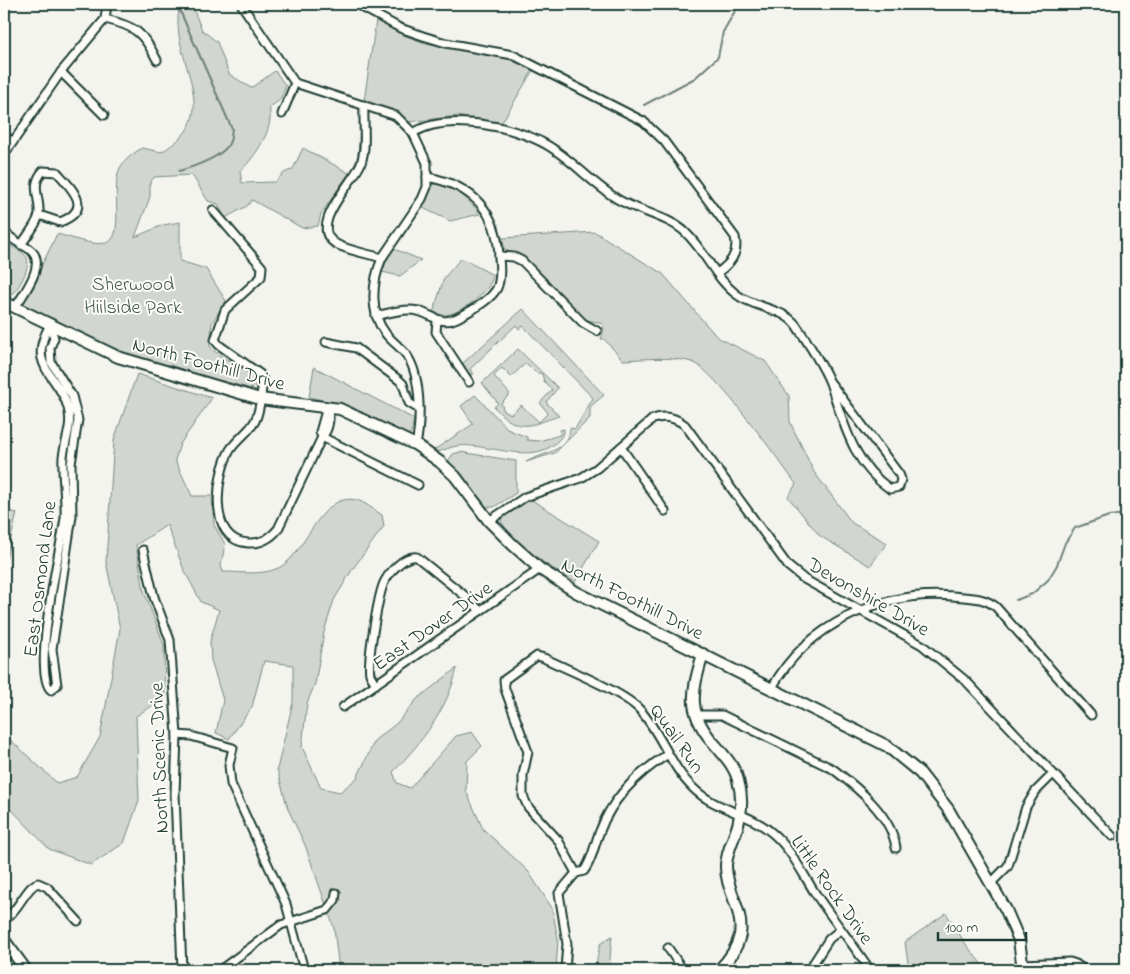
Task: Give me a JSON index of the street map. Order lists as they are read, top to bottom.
{
  "streets": {
    "street": [
      "North Foothill Drive",
      "East Osmond Lane",
      "Devonshire Drive",
      "East Dover Drive",
      "Quail Run",
      "North Scenic Drive",
      "Little Rock Drive"
    ]
  },
  "crossings": [
    ["North Foothill Drive", "East Osmond Lane"],
    ["North Foothill Drive", "Devonshire Drive"],
    ["North Foothill Drive", "East Dover Drive"],
    ["Quail Run", "Little Rock Drive"]
  ],
  "parks": ["Sherwood Hiilside Park"],
  "scale_bar": "100 m"
}
